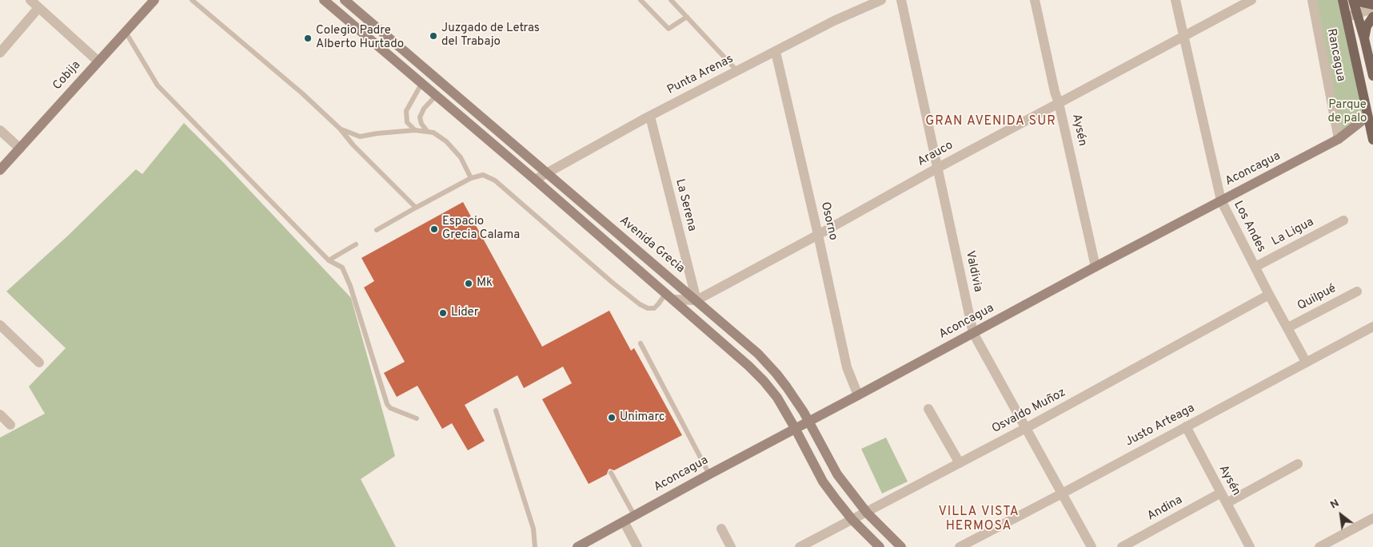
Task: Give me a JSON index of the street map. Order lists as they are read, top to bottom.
{
  "streets": {
    "main road": ["Cobija", "Aconcagua", "Avenida Grecia"],
    "street": [
      "Rancagua",
      "Punta Arenas",
      "Aysén",
      "Arauco",
      "La Serena",
      "Osorno",
      "Los Andes",
      "La Ligua",
      "Valdivia",
      "Quilpué",
      "Osvaldo Muñoz",
      "Justo Arteaga",
      "Andina"
    ]
  },
  "crossings": [
    ["Rancagua", "Aconcagua"],
    ["Punta Arenas", "La Serena"],
    ["Punta Arenas", "Osorno"],
    ["Punta Arenas", "Avenida Grecia"],
    ["Aysén", "Arauco"],
    ["Aysén", "Aconcagua"],
    ["Aysén", "Justo Arteaga"],
    ["Aysén", "Andina"],
    ["Arauco", "La Serena"],
    ["Arauco", "Osorno"],
    ["Arauco", "Los Andes"],
    ["Arauco", "Avenida Grecia"],
    ["Arauco", "Valdivia"],
    ["Aconcagua", "Osorno"],
    ["Aconcagua", "Los Andes"],
    ["Aconcagua", "Avenida Grecia"],
    ["Aconcagua", "Valdivia"],
    ["La Serena", "Avenida Grecia"],
    ["Los Andes", "La Ligua"],
    ["Los Andes", "Quilpué"],
    ["Los Andes", "Osvaldo Muñoz"],
    ["Los Andes", "Justo Arteaga"],
    ["Avenida Grecia", "Osvaldo Muñoz"],
    ["Valdivia", "Osvaldo Muñoz"],
    ["Valdivia", "Justo Arteaga"]
  ],
  "districts": ["GRAN AVENIDA SUR", "VILLA VISTA HERMOSA"],
  "parks": ["Parque de palo"],
  "places": [
    "Juzgado de Letras del Trabajo",
    "Colegio Padre Alberto Hurtado",
    "Espacio Grecia Calama",
    "Mk",
    "Lider",
    "Unimarc"
  ],
  "north": "top left"
}
